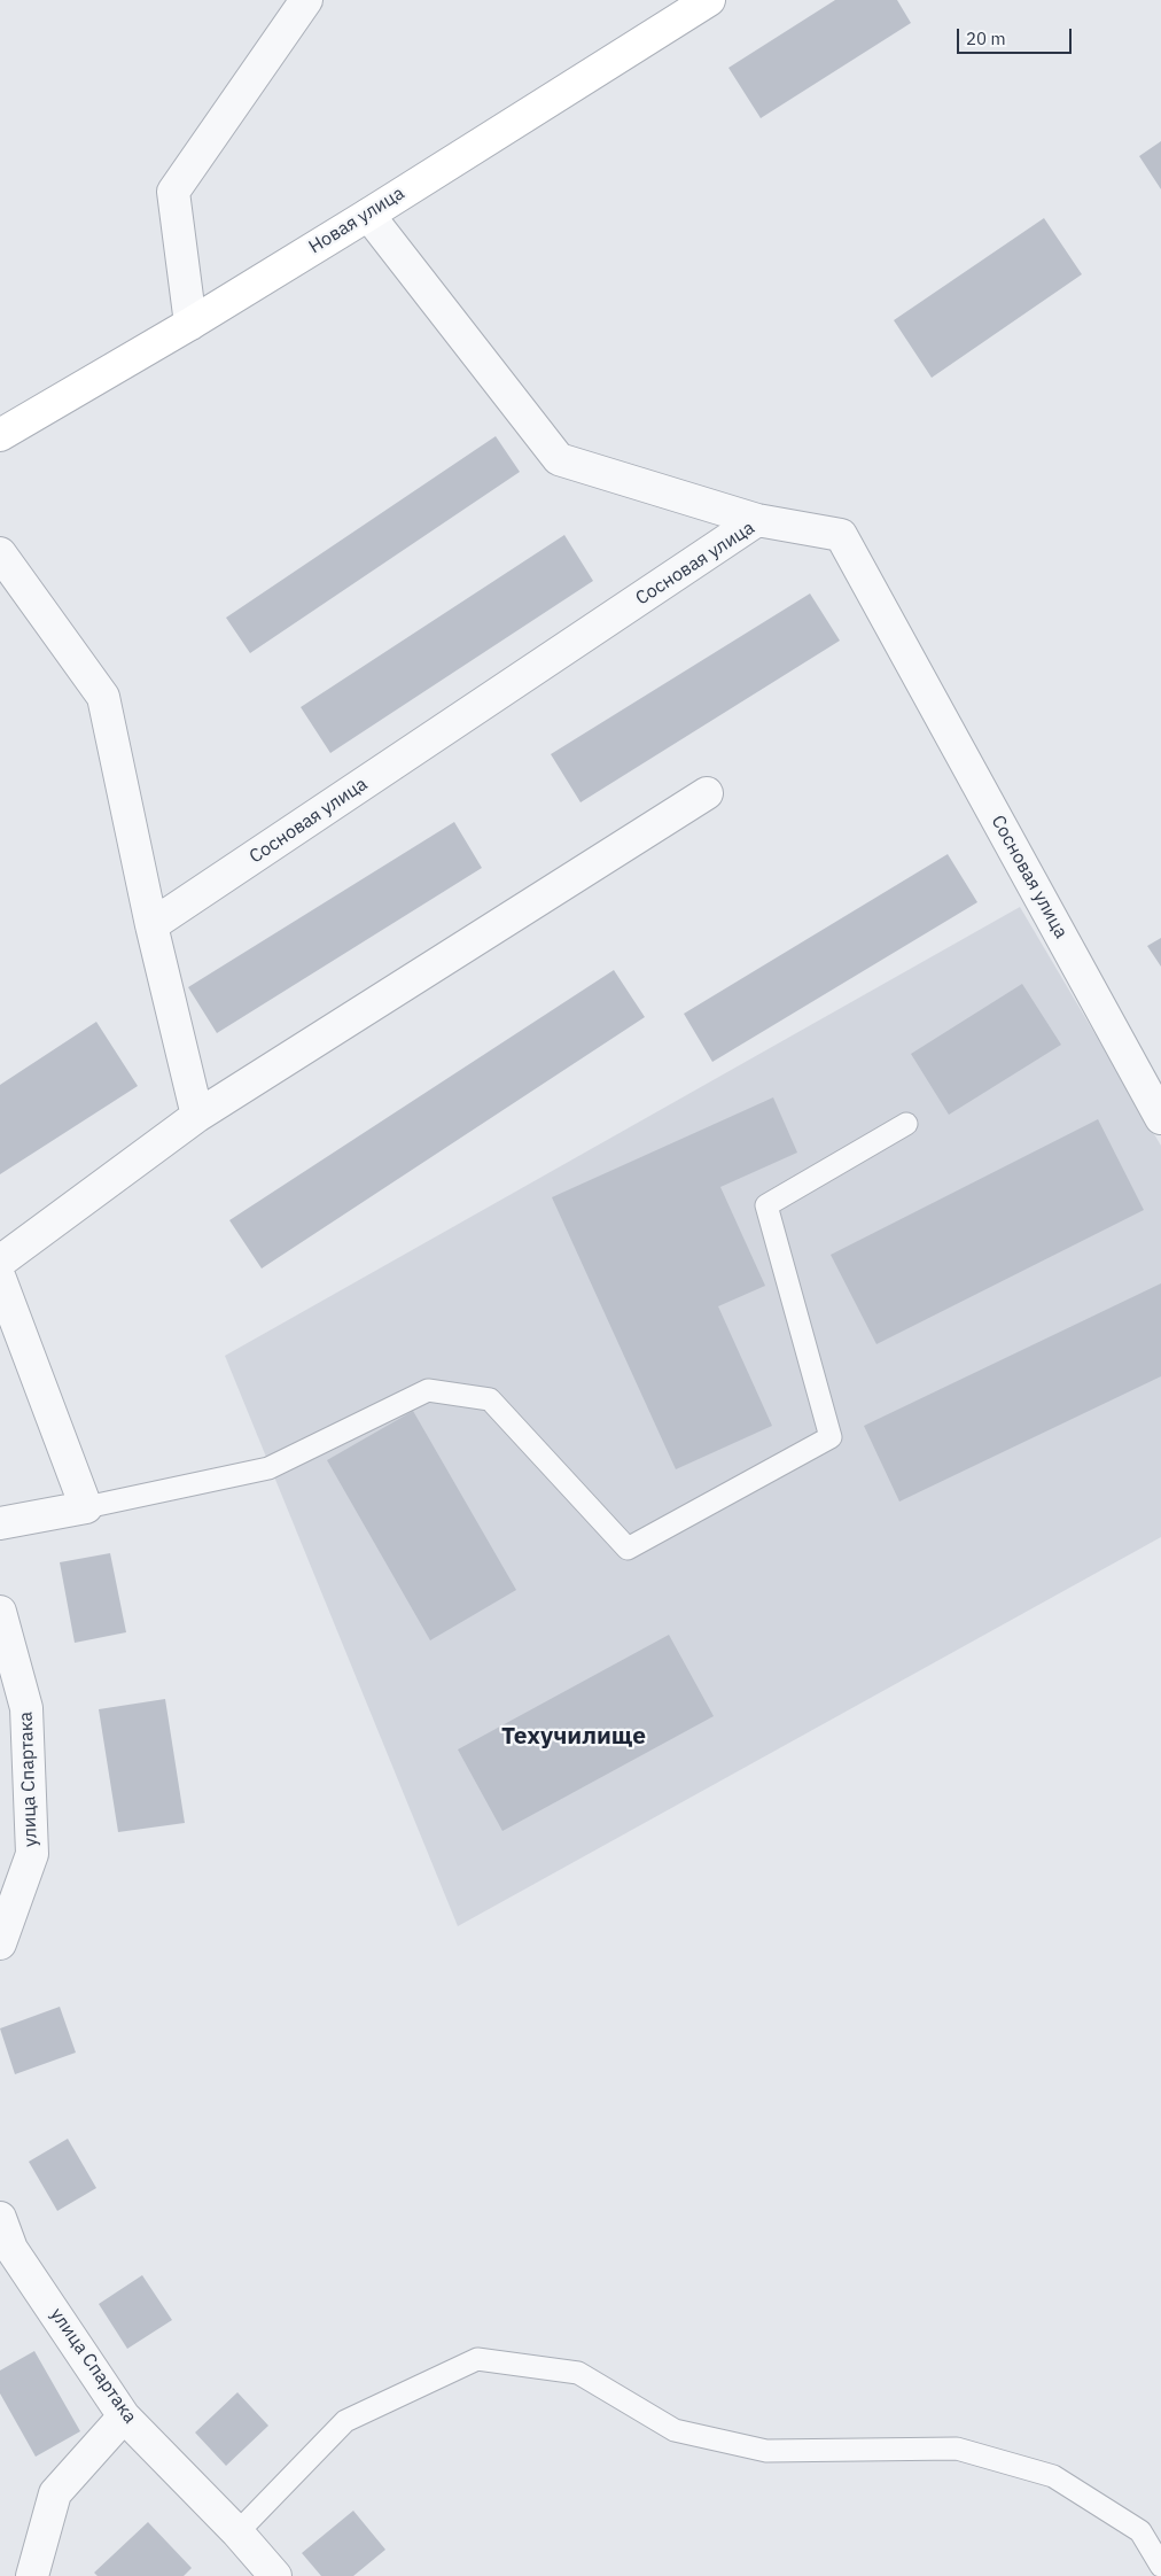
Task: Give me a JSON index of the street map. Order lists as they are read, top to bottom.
{
  "streets": {
    "street": ["Новая улица", "Сосновая улица", "улица Спартака"]
  },
  "districts": ["Техучилище"],
  "scale_bar": "20 m"
}
